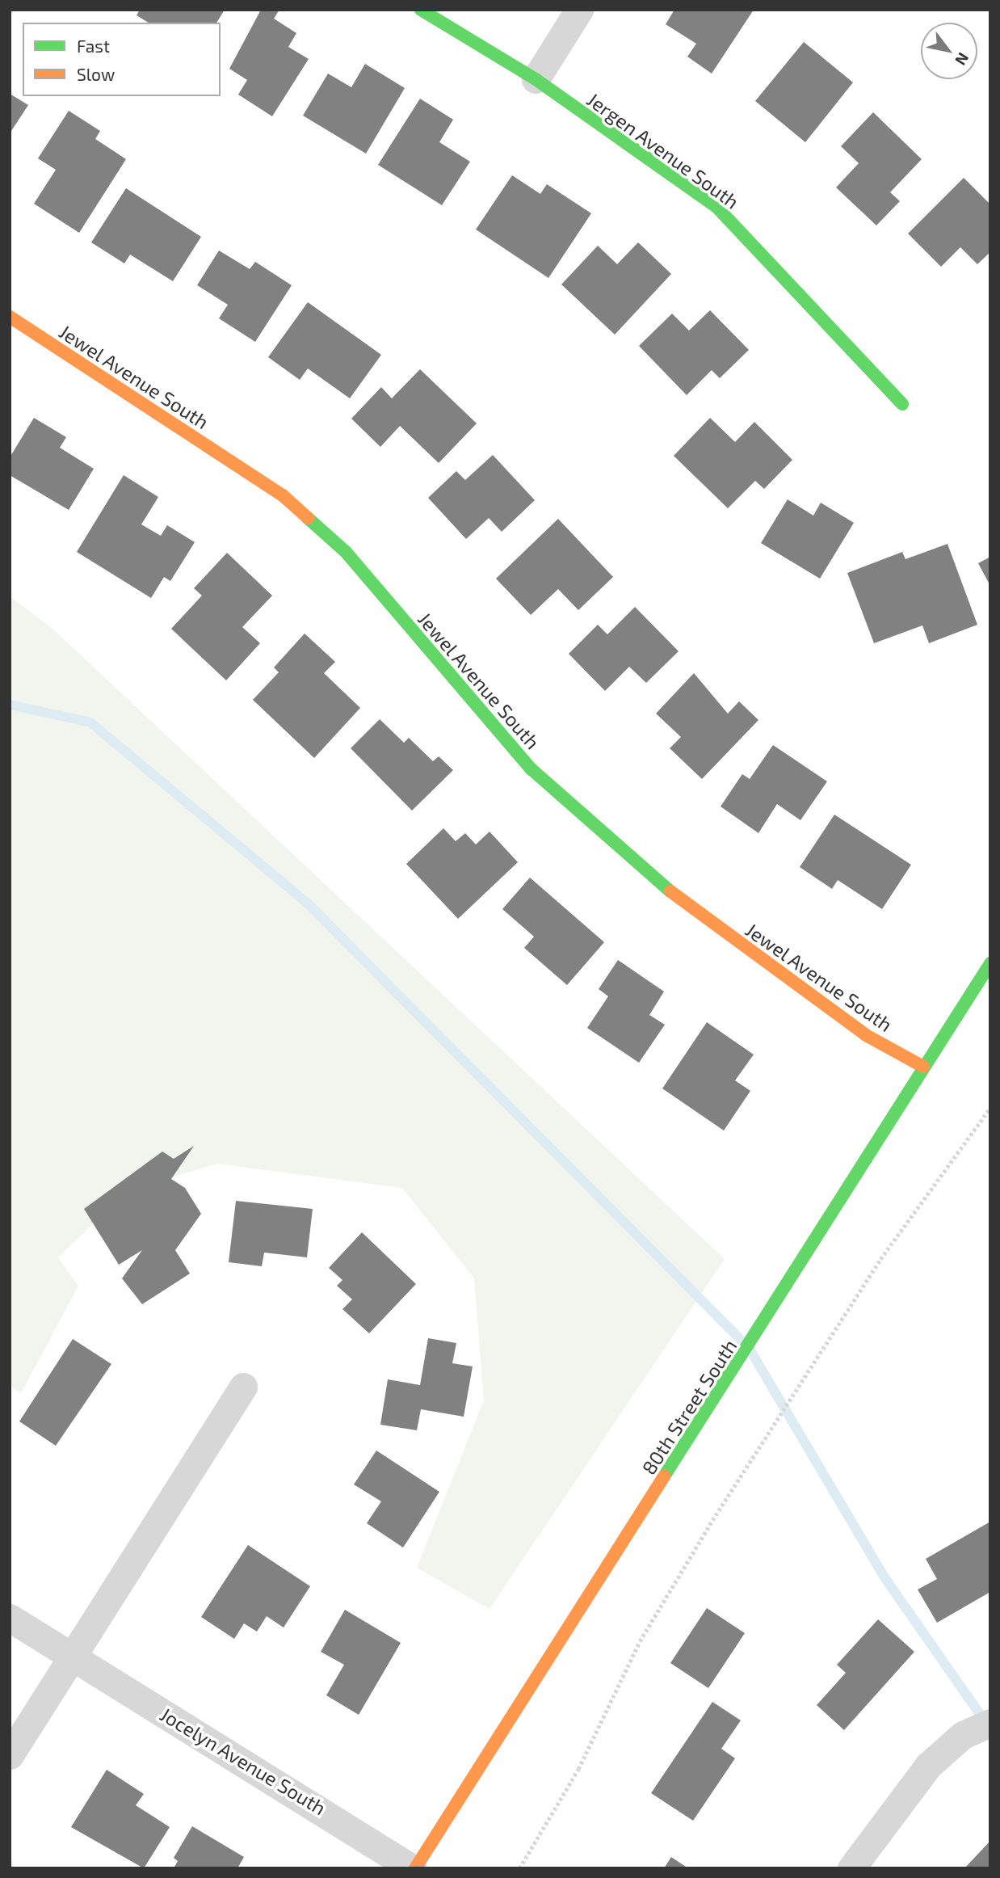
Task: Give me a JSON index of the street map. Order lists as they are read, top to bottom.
{
  "streets": {
    "street": [
      "Jergen Avenue South",
      "Jewel Avenue South",
      "80th Street South",
      "Jocelyn Avenue South"
    ]
  },
  "crossings": [
    ["Jewel Avenue South", "80th Street South"],
    ["80th Street South", "Jocelyn Avenue South"]
  ],
  "legend": ["Fast", "Slow"],
  "north": "bottom right"
}
